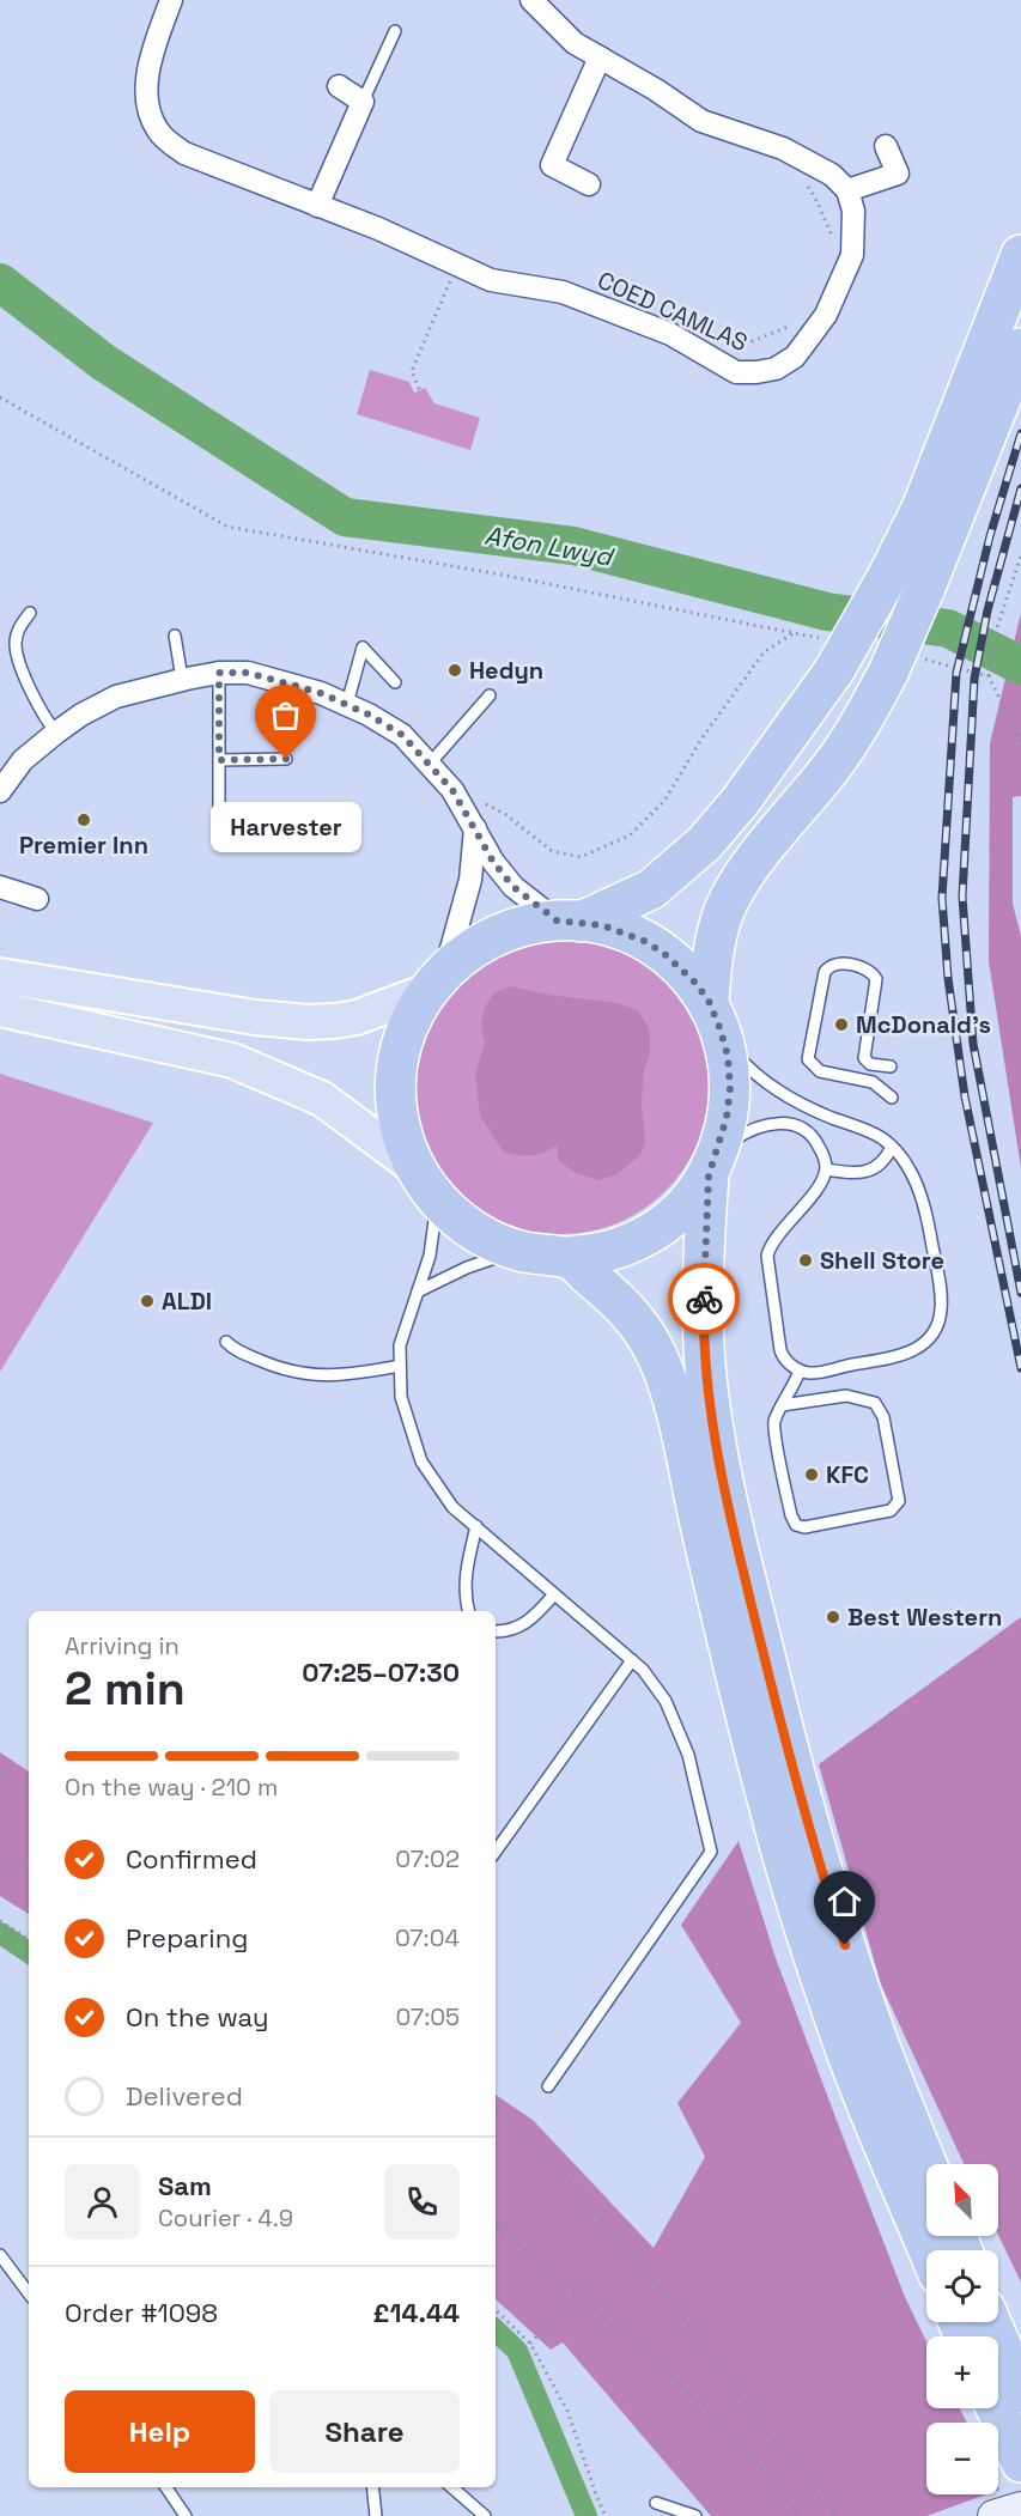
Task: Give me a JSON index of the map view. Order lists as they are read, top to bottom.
{
  "streets": {
    "street": ["COED CAMLAS"]
  },
  "water": ["Afon Lwyd"],
  "places": [
    "Hedyn",
    "Harvester",
    "Premier Inn",
    "McDonald's",
    "Shell Store",
    "ALDI",
    "KFC",
    "Best Western"
  ],
  "north": "top left",
  "page": {
    "bubble": "Harvester",
    "heading": ["2 min", "Arriving in", "07:25–07:30"],
    "panel": [
      "Sam",
      "Courier · 4.9",
      "Order #1098",
      "£14.44"
    ],
    "bar": "On the way · 210 m",
    "list": [
      ["Confirmed", "07:02"],
      ["Preparing", "07:04"],
      ["On the way", "07:05"],
      "Delivered"
    ],
    "map_buttons": ["+", "−"],
    "buttons": ["Help", "Share"]
  }
}
